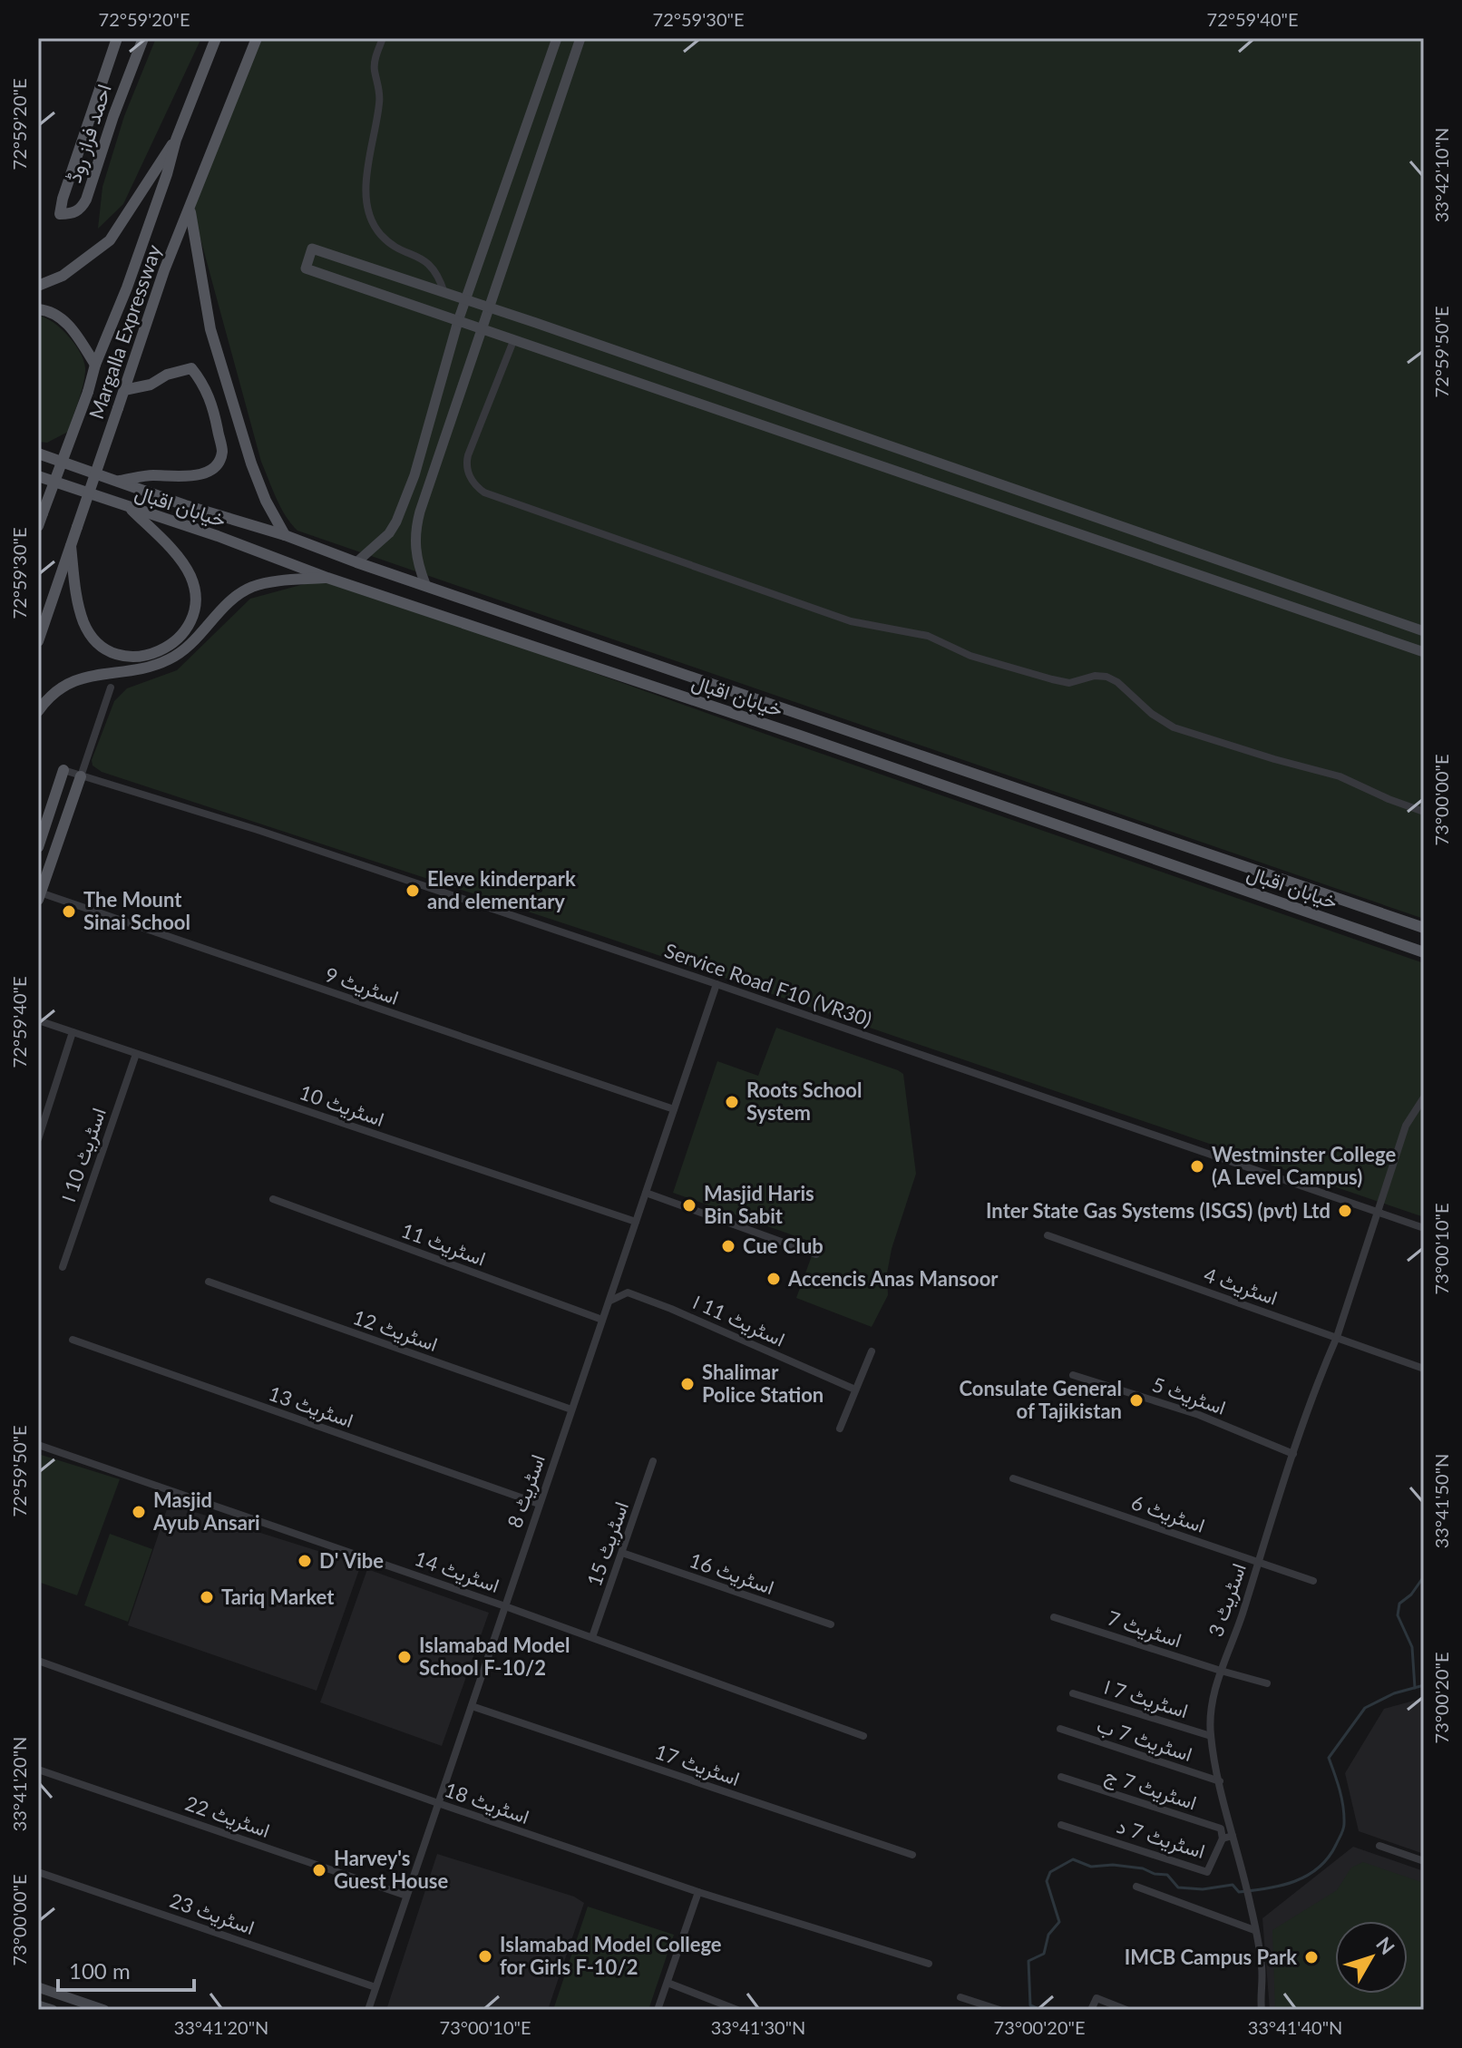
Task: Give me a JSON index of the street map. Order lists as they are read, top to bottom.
{
  "streets": {
    "main road": ["احمد فراز روڈ", "Margalla Expressway", "خیابان اقبال"],
    "street": [
      "Service Road F10 (VR30)",
      "اسٹریٹ 9",
      "اسٹریٹ 10",
      "اسٹریٹ 10 ا",
      "اسٹریٹ 11",
      "اسٹریٹ 4",
      "اسٹریٹ 11 ا",
      "اسٹریٹ 12",
      "اسٹریٹ 5",
      "اسٹریٹ 13",
      "اسٹریٹ 8",
      "اسٹریٹ 6",
      "اسٹریٹ 15",
      "اسٹریٹ 14",
      "اسٹریٹ 16",
      "اسٹریٹ 3",
      "اسٹریٹ 7",
      "اسٹریٹ 7 ا",
      "اسٹریٹ 7 ب",
      "اسٹریٹ 17",
      "اسٹریٹ 7 ج",
      "اسٹریٹ 18",
      "اسٹریٹ 22",
      "اسٹریٹ 7 د",
      "اسٹریٹ 23"
    ]
  },
  "crossings": [
    ["Service Road F10 (VR30)", "اسٹریٹ 8"],
    ["Service Road F10 (VR30)", "اسٹریٹ 3"],
    ["اسٹریٹ 9", "اسٹریٹ 8"],
    ["اسٹریٹ 10", "اسٹریٹ 10 ا"],
    ["اسٹریٹ 10", "اسٹریٹ 8"],
    ["اسٹریٹ 11", "اسٹریٹ 8"],
    ["اسٹریٹ 4", "اسٹریٹ 3"],
    ["اسٹریٹ 11 ا", "اسٹریٹ 8"],
    ["اسٹریٹ 12", "اسٹریٹ 8"],
    ["اسٹریٹ 5", "اسٹریٹ 3"],
    ["اسٹریٹ 13", "اسٹریٹ 8"],
    ["اسٹریٹ 8", "اسٹریٹ 14"],
    ["اسٹریٹ 8", "اسٹریٹ 17"],
    ["اسٹریٹ 8", "اسٹریٹ 18"],
    ["اسٹریٹ 8", "اسٹریٹ 22"],
    ["اسٹریٹ 8", "اسٹریٹ 23"],
    ["اسٹریٹ 6", "اسٹریٹ 3"],
    ["اسٹریٹ 15", "اسٹریٹ 14"],
    ["اسٹریٹ 15", "اسٹریٹ 16"],
    ["اسٹریٹ 3", "اسٹریٹ 7"],
    ["اسٹریٹ 3", "اسٹریٹ 7 ا"],
    ["اسٹریٹ 3", "اسٹریٹ 7 ب"],
    ["اسٹریٹ 3", "اسٹریٹ 7 د"],
    ["اسٹریٹ 7 ج", "اسٹریٹ 7 د"]
  ],
  "places": [
    "Eleve kinderpark and elementary",
    "The Mount Sinai School",
    "Roots School System",
    "Westminster College (A Level Campus)",
    "Masjid Haris Bin Sabit",
    "Inter State Gas Systems (ISGS) (pvt) Ltd",
    "Cue Club",
    "Accencis Anas Mansoor",
    "Shalimar Police Station",
    "Consulate General of Tajikistan",
    "Masjid Ayub Ansari",
    "D' Vibe",
    "Tariq Market",
    "Islamabad Model School F-10/2",
    "Harvey's Guest House",
    "Islamabad Model College for Girls F-10/2",
    "IMCB Campus Park"
  ],
  "scale_bar": "100 m",
  "north": "top right",
  "coordinates": [
    "72°59'20\"E",
    "72°59'30\"E",
    "72°59'40\"E",
    "33°42'10\"N",
    "72°59'50\"E",
    "73°00'00\"E",
    "73°00'10\"E",
    "33°41'50\"N",
    "73°00'20\"E",
    "33°41'20\"N",
    "33°41'30\"N",
    "33°41'40\"N"
  ]
}
